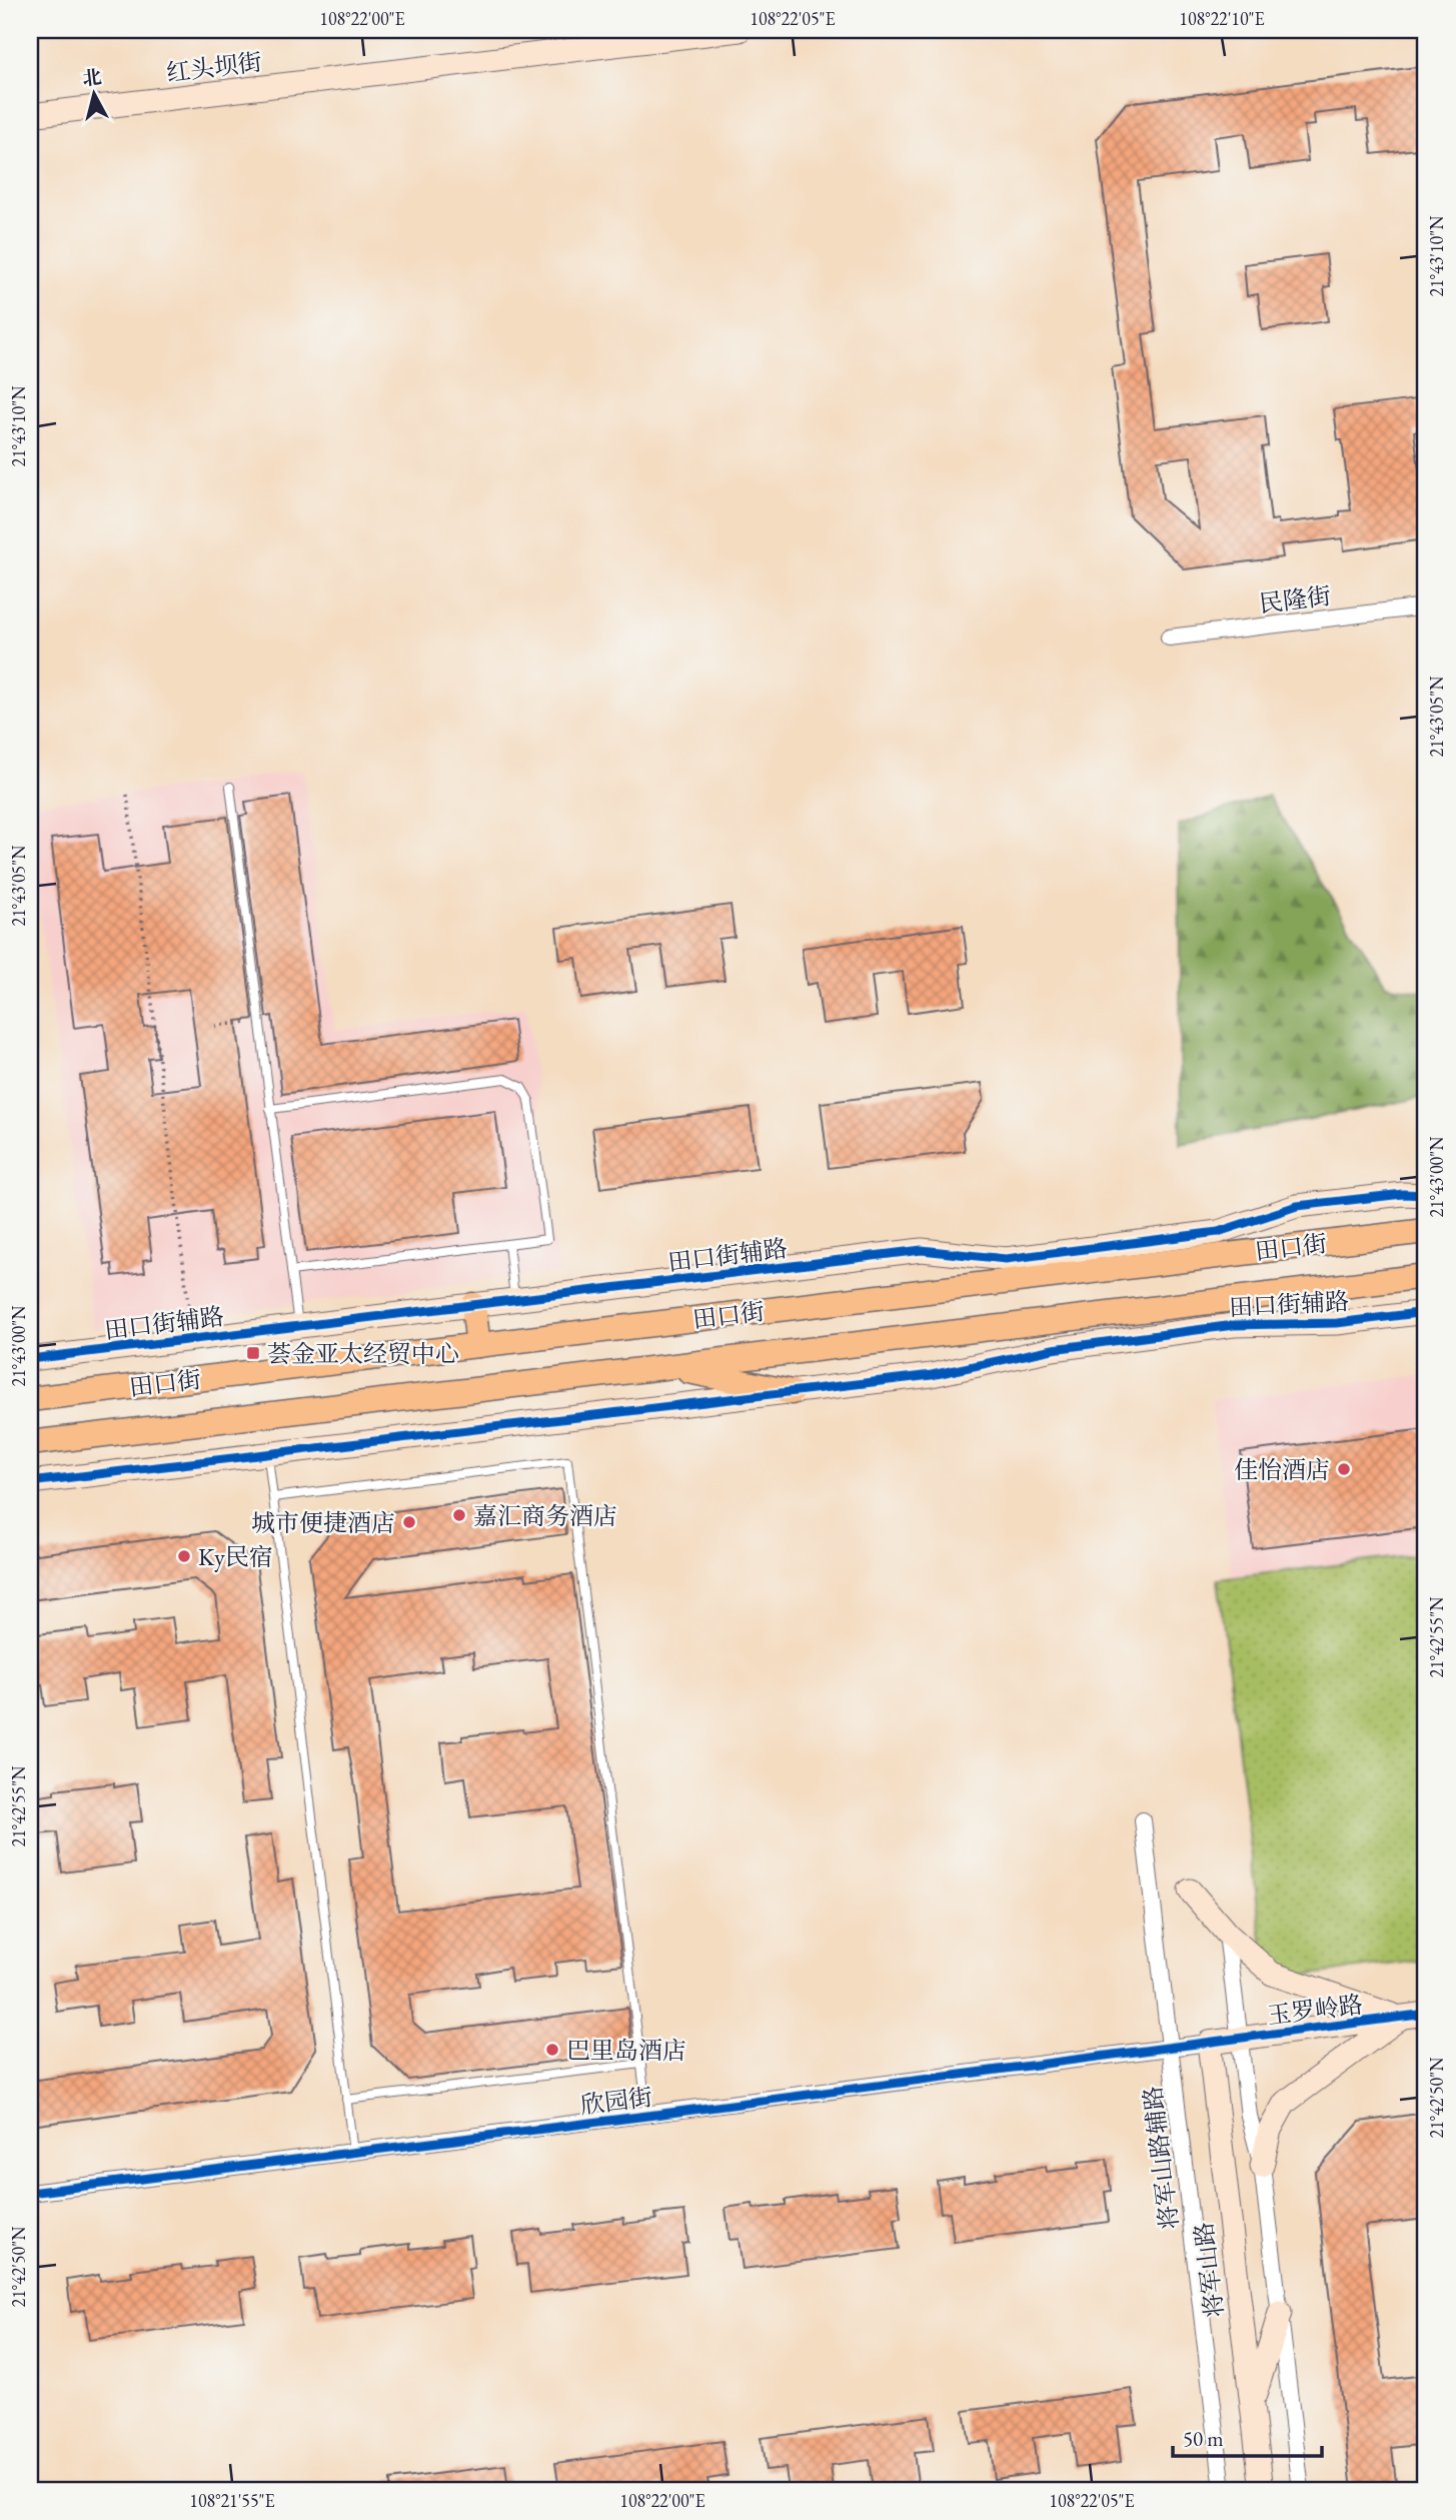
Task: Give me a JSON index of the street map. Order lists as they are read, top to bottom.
{
  "streets": {
    "main road": ["田口街"],
    "street": [
      "红头坝街",
      "民隆街",
      "田口街辅路",
      "玉罗岭路",
      "欣园街",
      "将军山路辅路",
      "将军山路"
    ]
  },
  "crossings": [
    ["玉罗岭路", "欣园街"],
    ["玉罗岭路", "将军山路"],
    ["欣园街", "将军山路辅路"],
    ["欣园街", "将军山路"]
  ],
  "places": {
    "transit": ["荟金亚太经贸中心"],
    "other": [
      "佳怡酒店",
      "嘉汇商务酒店",
      "城市便捷酒店",
      "Ky民宿",
      "巴里岛酒店"
    ]
  },
  "scale_bar": "50 m",
  "north": "top",
  "coordinates": [
    "108°22'00\"E",
    "108°22'05\"E",
    "108°22'10\"E",
    "21°43'10\"N",
    "21°43'05\"N",
    "21°43'00\"N",
    "21°42'55\"N",
    "21°42'50\"N",
    "108°21'55\"E"
  ]
}
